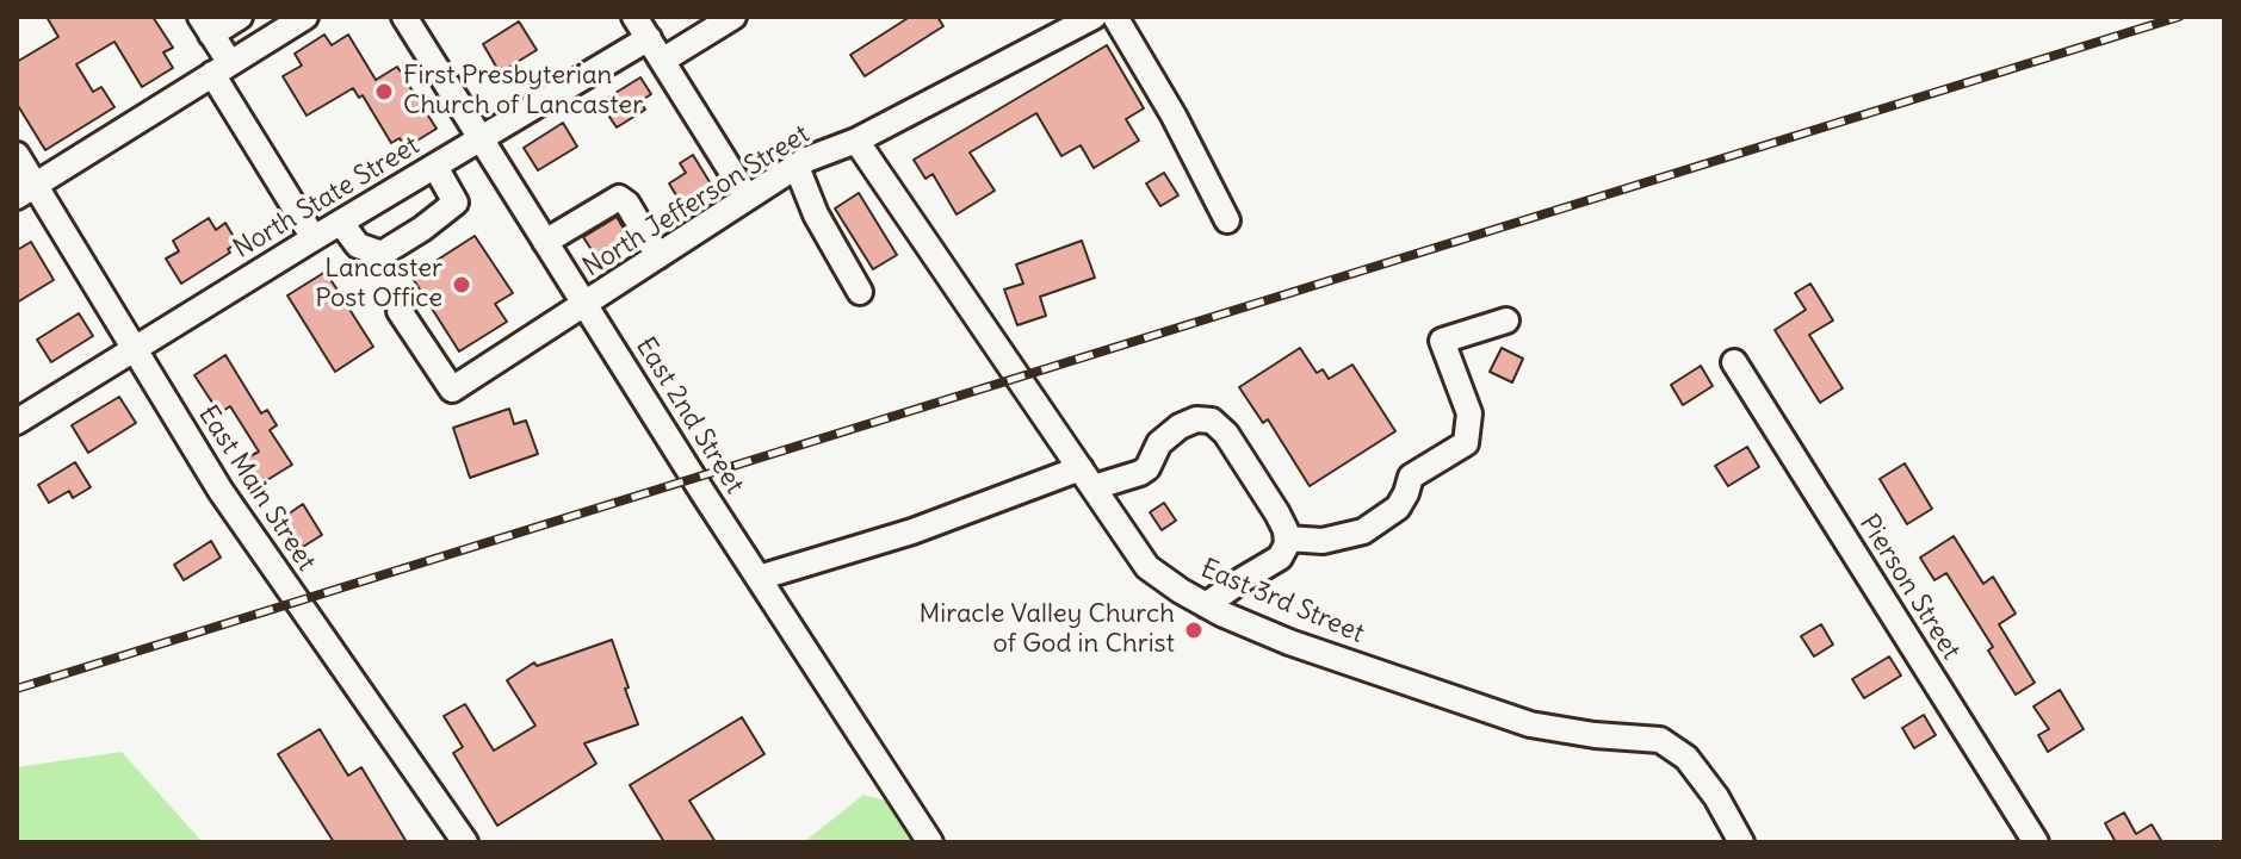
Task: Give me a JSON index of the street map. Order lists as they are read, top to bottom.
{
  "streets": {
    "street": [
      "North State Street",
      "North Jefferson Street",
      "East 2nd Street",
      "East Main Street",
      "Pierson Street",
      "East 3rd Street"
    ]
  },
  "crossings": [
    ["North State Street", "East 2nd Street"],
    ["North State Street", "East Main Street"],
    ["North Jefferson Street", "East 2nd Street"],
    ["North Jefferson Street", "East 3rd Street"]
  ],
  "places": ["First Presbyterian Church of Lancaster", "Lancaster Post Office", "Miracle Valley Church of God in Christ"]
}
